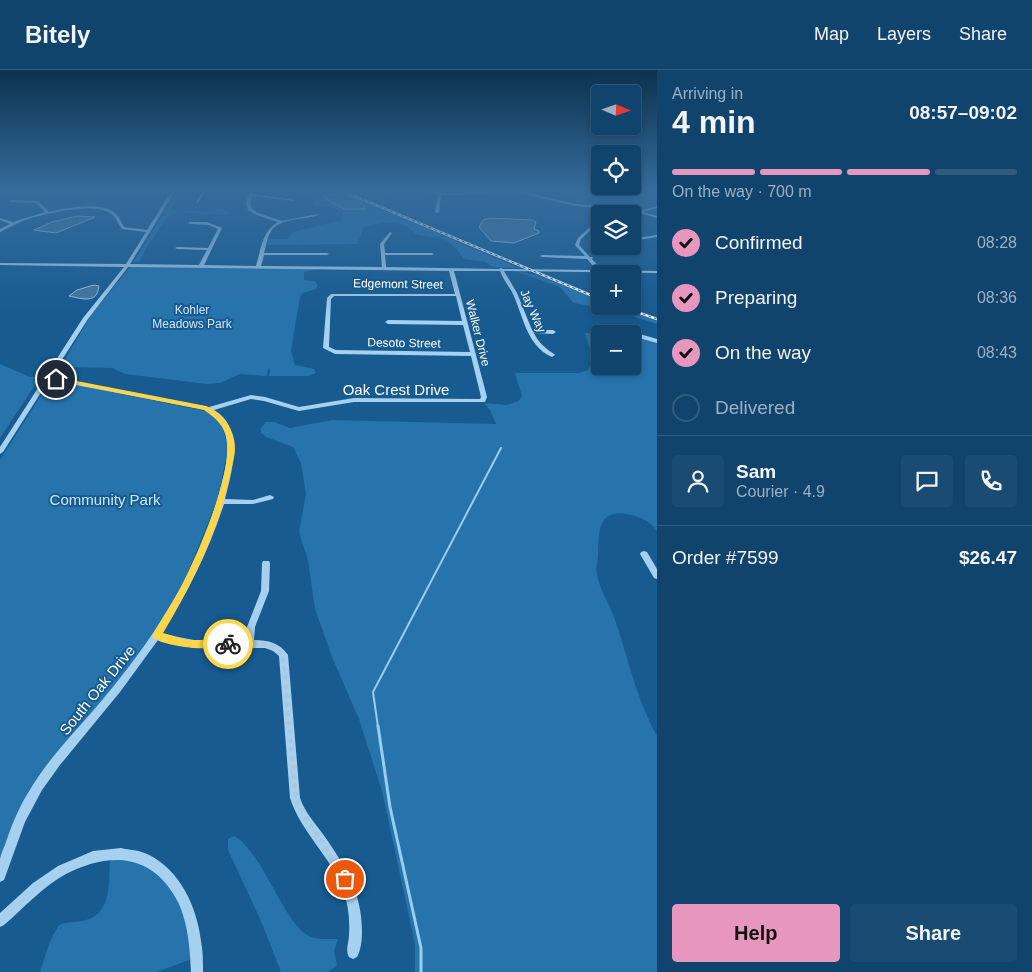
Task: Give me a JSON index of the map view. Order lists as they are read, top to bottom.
{
  "streets": {
    "street": [
      "Edgemont Street",
      "Jay Way",
      "Walker Drive",
      "Desoto Street",
      "Oak Crest Drive",
      "South Oak Drive"
    ]
  },
  "crossings": [
    ["Edgemont Street", "Walker Drive"],
    ["Edgemont Street", "Desoto Street"],
    ["Walker Drive", "Desoto Street"],
    ["Walker Drive", "Oak Crest Drive"],
    ["Oak Crest Drive", "South Oak Drive"]
  ],
  "parks": ["Kohler Meadows Park", "Community Park"],
  "north": "right",
  "page": {
    "header": "Bitely",
    "nav": ["Map", "Layers", "Share"],
    "heading": ["4 min", "Arriving in", "08:57–09:02"],
    "panel": [
      "Sam",
      "Courier · 4.9",
      "Order #7599",
      "$26.47"
    ],
    "map_buttons": ["+", "−"],
    "bar": "On the way · 700 m",
    "list": [
      ["Confirmed", "08:28"],
      ["Preparing", "08:36"],
      ["On the way", "08:43"],
      "Delivered"
    ],
    "buttons": ["Help", "Share"]
  }
}
